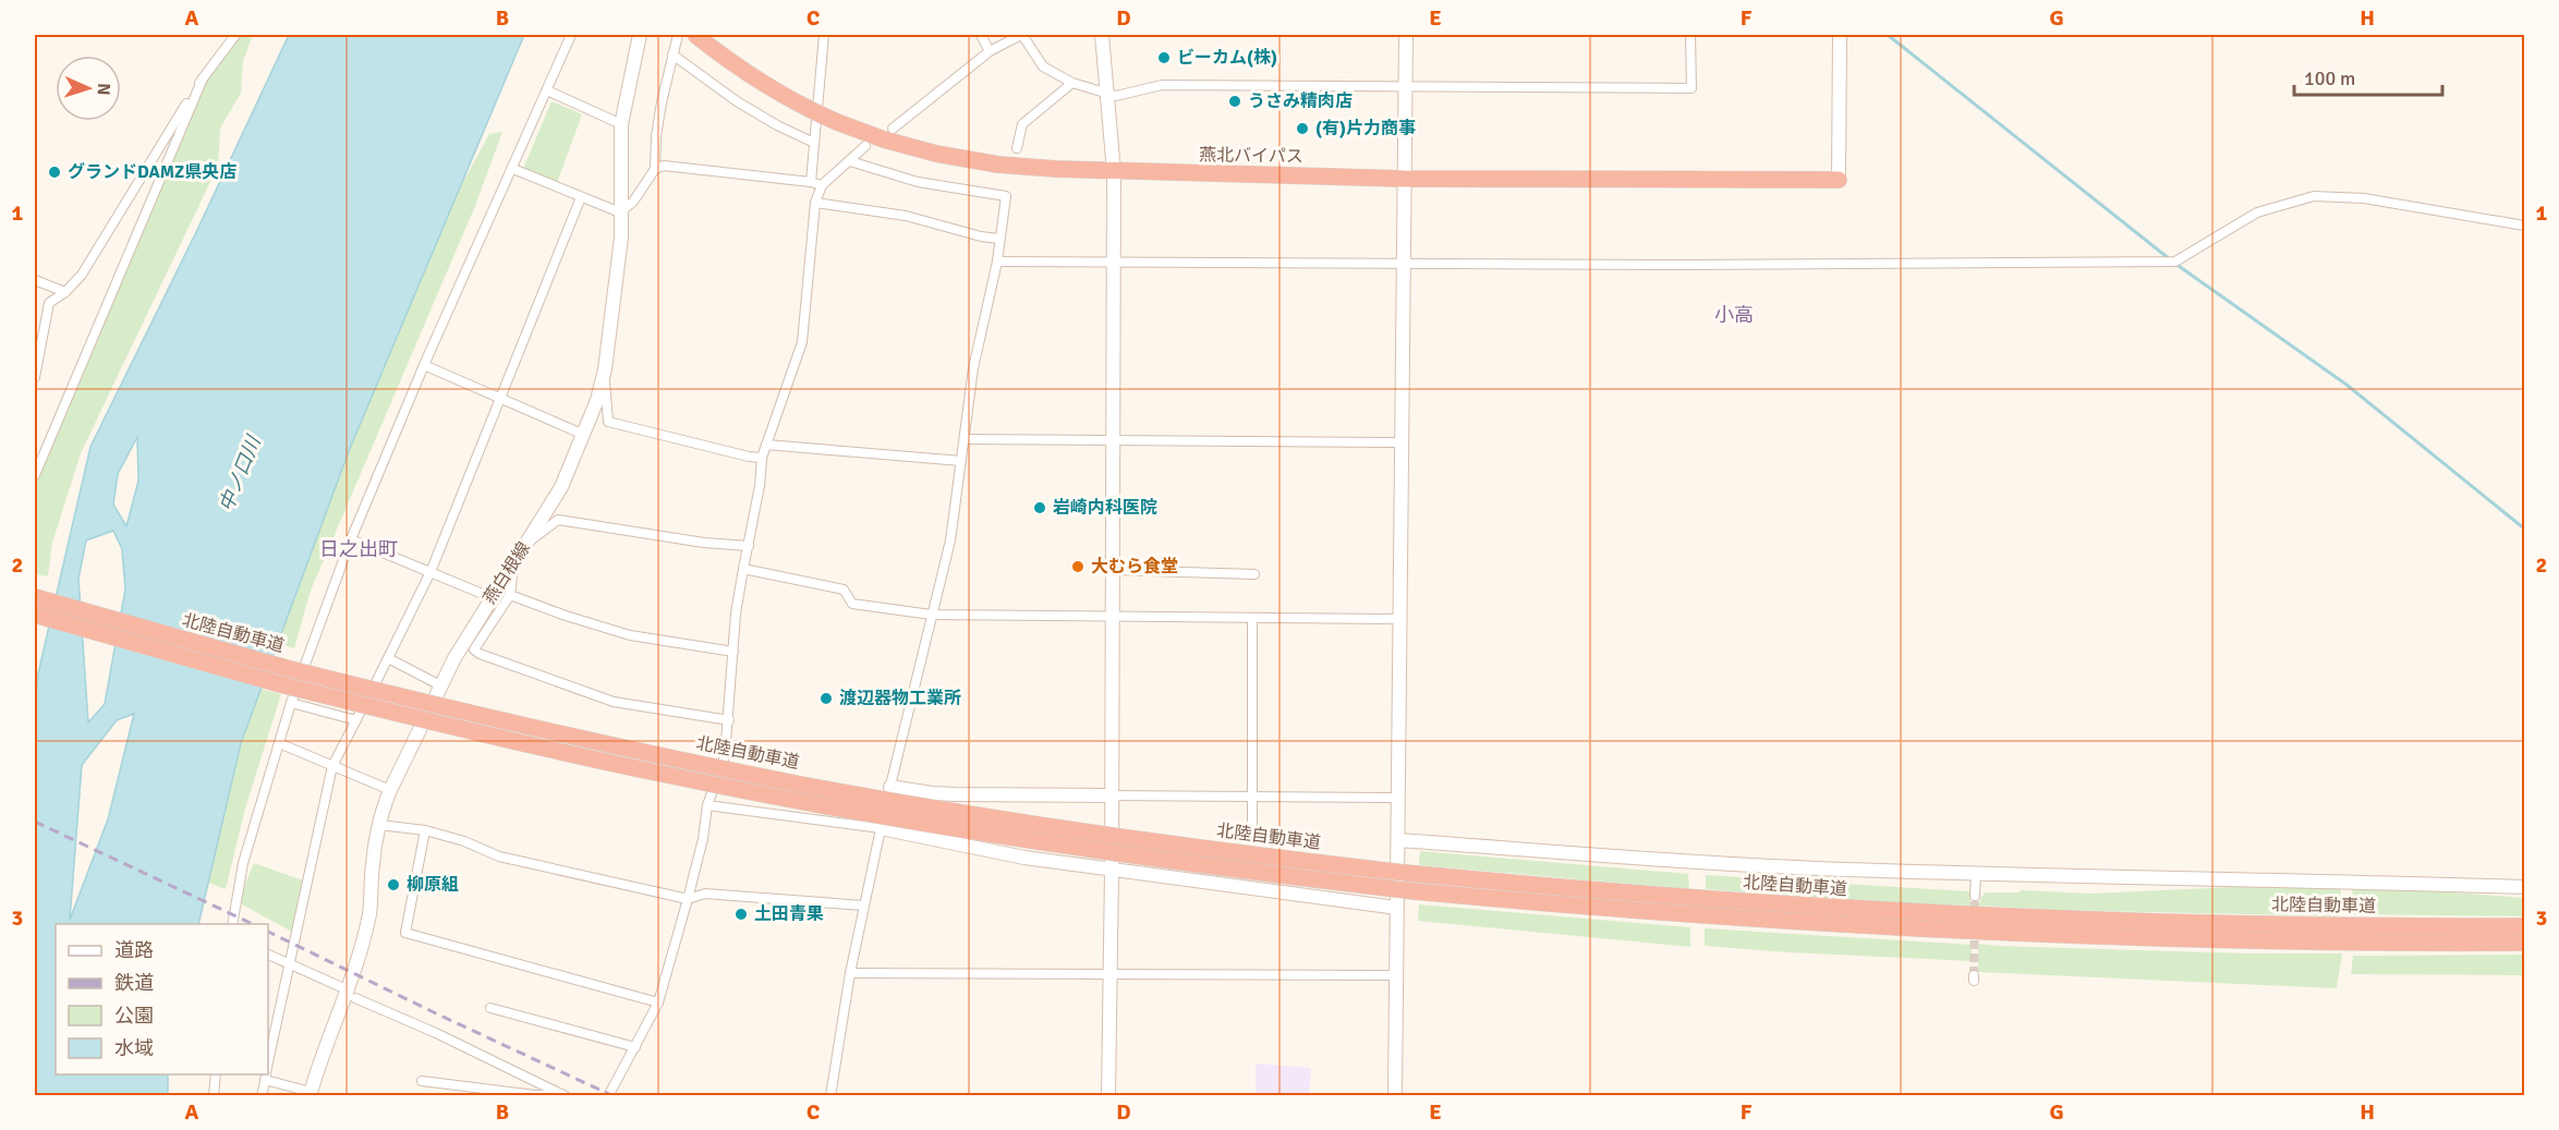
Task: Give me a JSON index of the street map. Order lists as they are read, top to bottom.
{
  "streets": {
    "highway": ["燕北バイパス", "北陸自動車道"],
    "street": ["燕白根線"]
  },
  "districts": ["小高", "日之出町"],
  "water": ["中ノ口川"],
  "places": [
    "ビーカム(株)",
    "うさみ精肉店",
    "(有)片力商事",
    "グランドDAMZ県央店",
    "岩崎内科医院",
    "大むら食堂",
    "渡辺器物工業所",
    "柳原組",
    "土田青果"
  ],
  "legend": [
    "道路",
    "鉄道",
    "公園",
    "水域"
  ],
  "scale_bar": "100 m",
  "north": "right",
  "grid": {
    "columns": [
      "A",
      "B",
      "C",
      "D",
      "E",
      "F",
      "G",
      "H"
    ],
    "rows": ["1", "2", "3"]
  }
}
